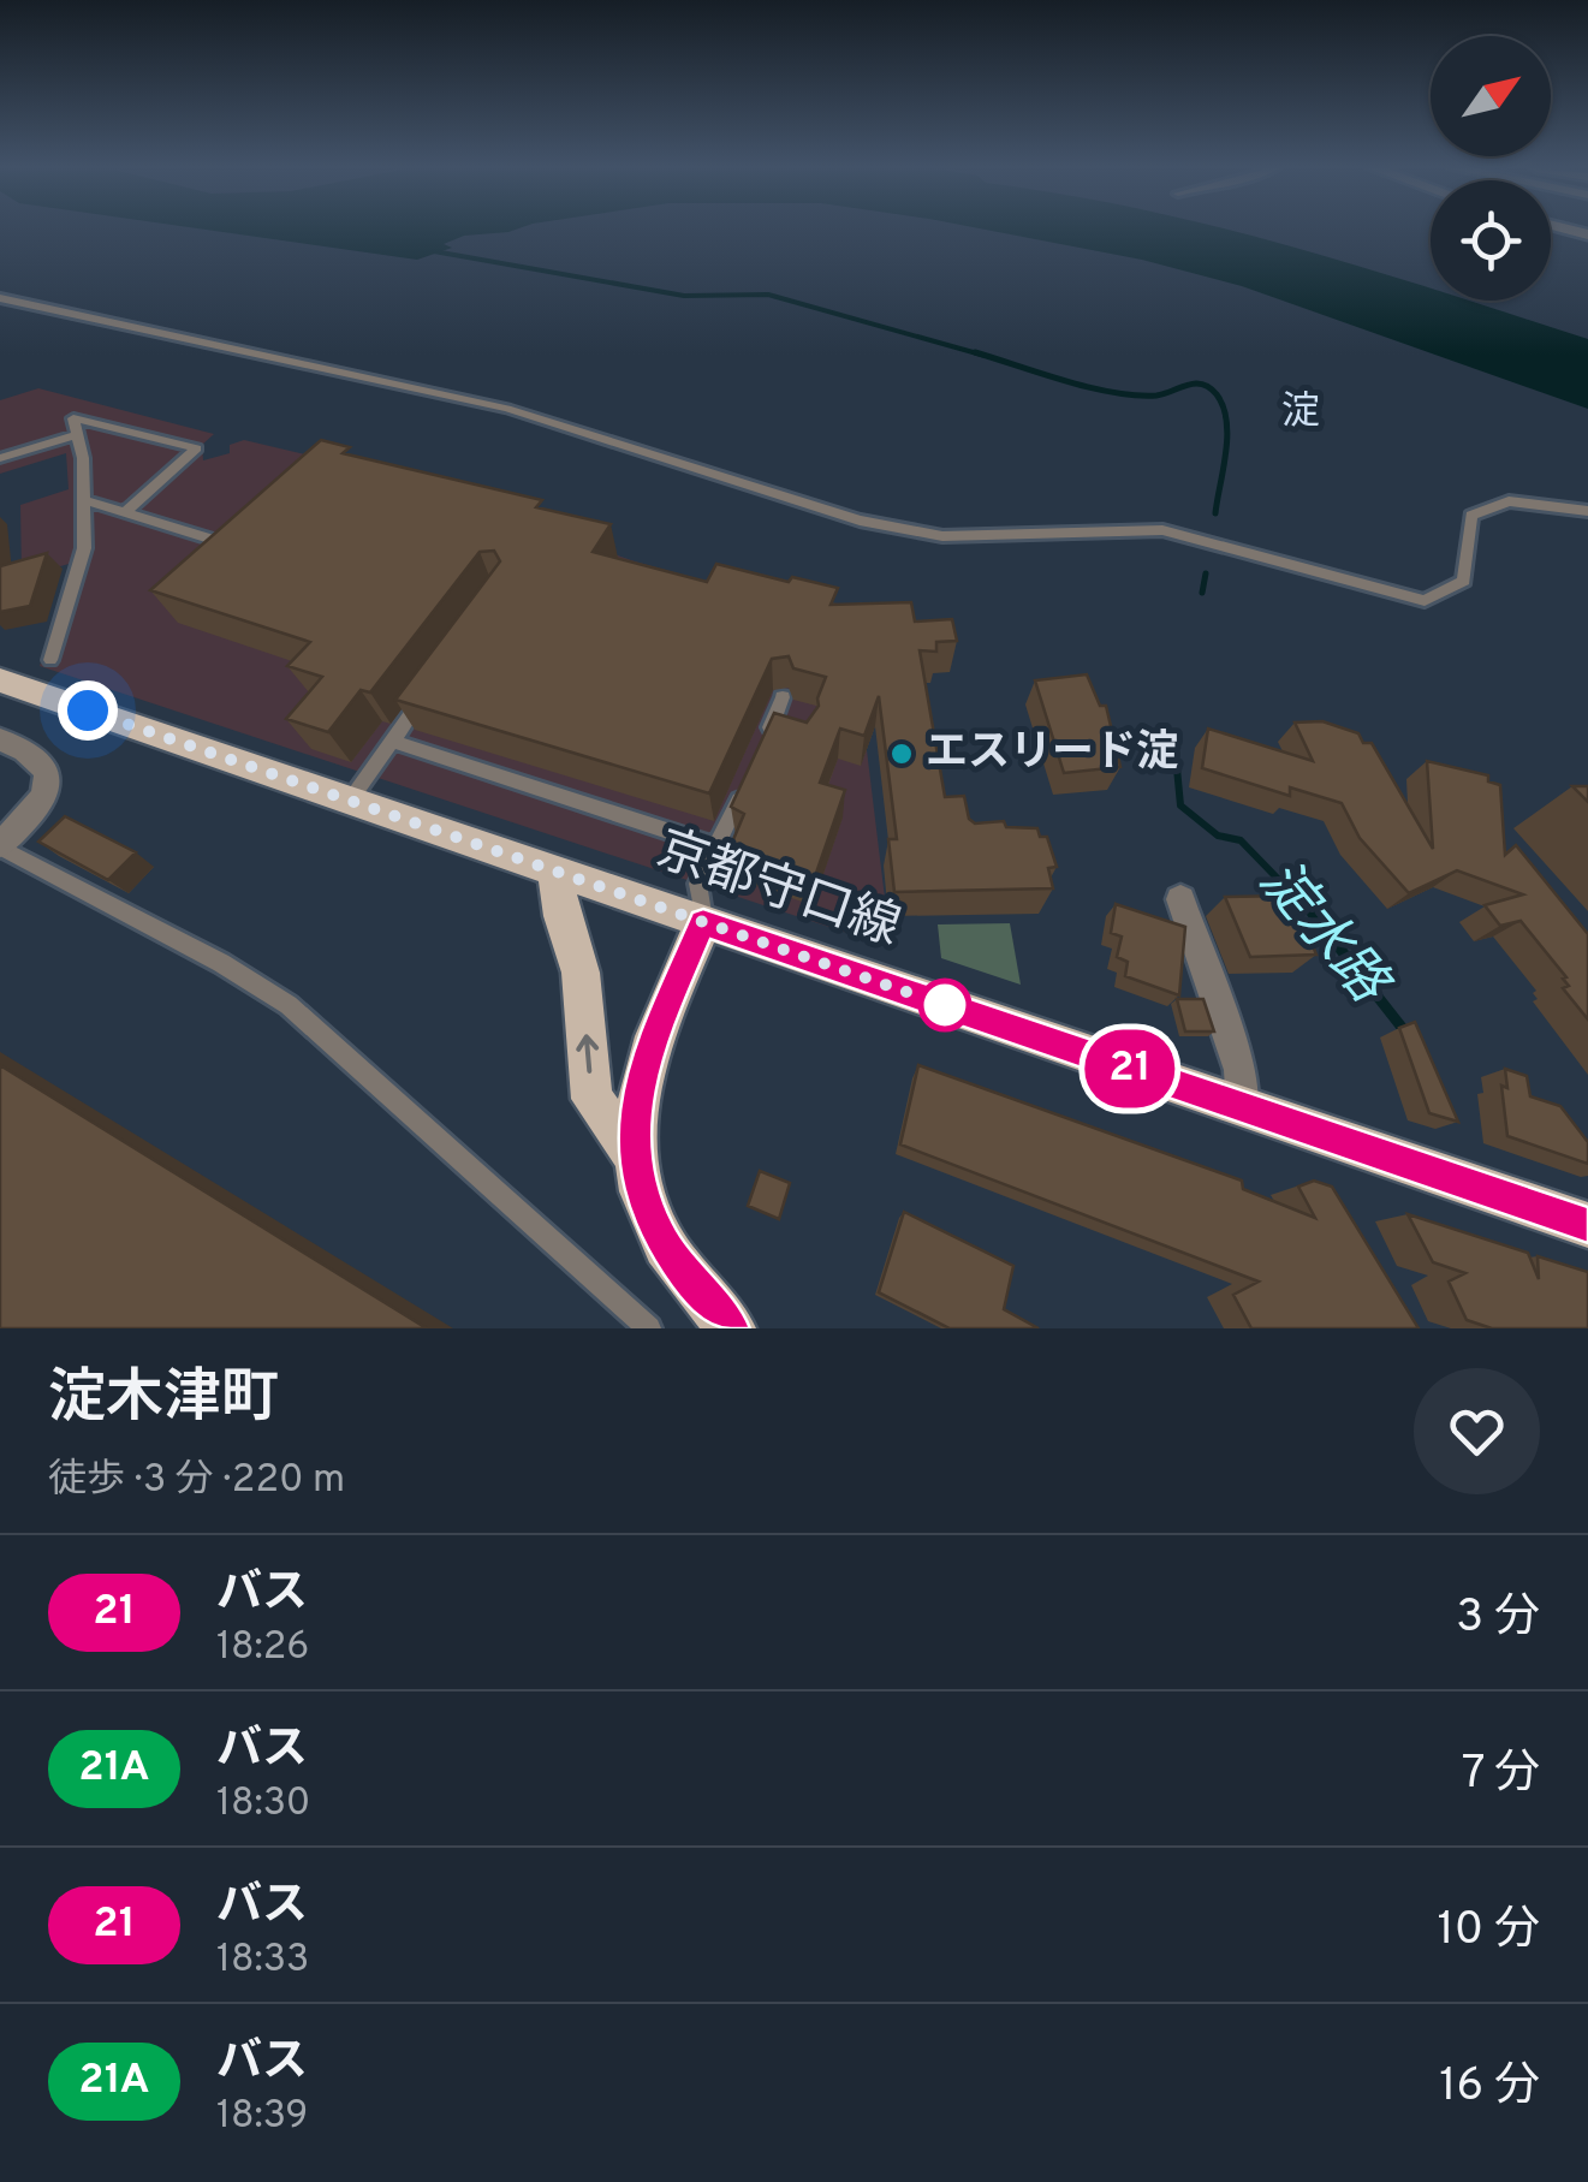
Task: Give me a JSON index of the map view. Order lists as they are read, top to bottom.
{
  "streets": {
    "main road": ["京都守口線"]
  },
  "districts": ["淀"],
  "water": ["淀水路"],
  "places": ["エスリード淀"],
  "lines": ["bus line 21"],
  "north": "top right",
  "page": {
    "on_map": "21",
    "heading": ["淀木津町", "徒歩 · 3 分 · 220 m"],
    "list": [
      {
        "mark": "21",
        "name": "バス",
        "note": "18:26",
        "value": "3 分"
      },
      {
        "mark": "21A",
        "name": "バス",
        "note": "18:30",
        "value": "7 分"
      },
      {
        "mark": "21",
        "name": "バス",
        "note": "18:33",
        "value": "10 分"
      },
      {
        "mark": "21A",
        "name": "バス",
        "note": "18:39",
        "value": "16 分"
      }
    ]
  }
}
